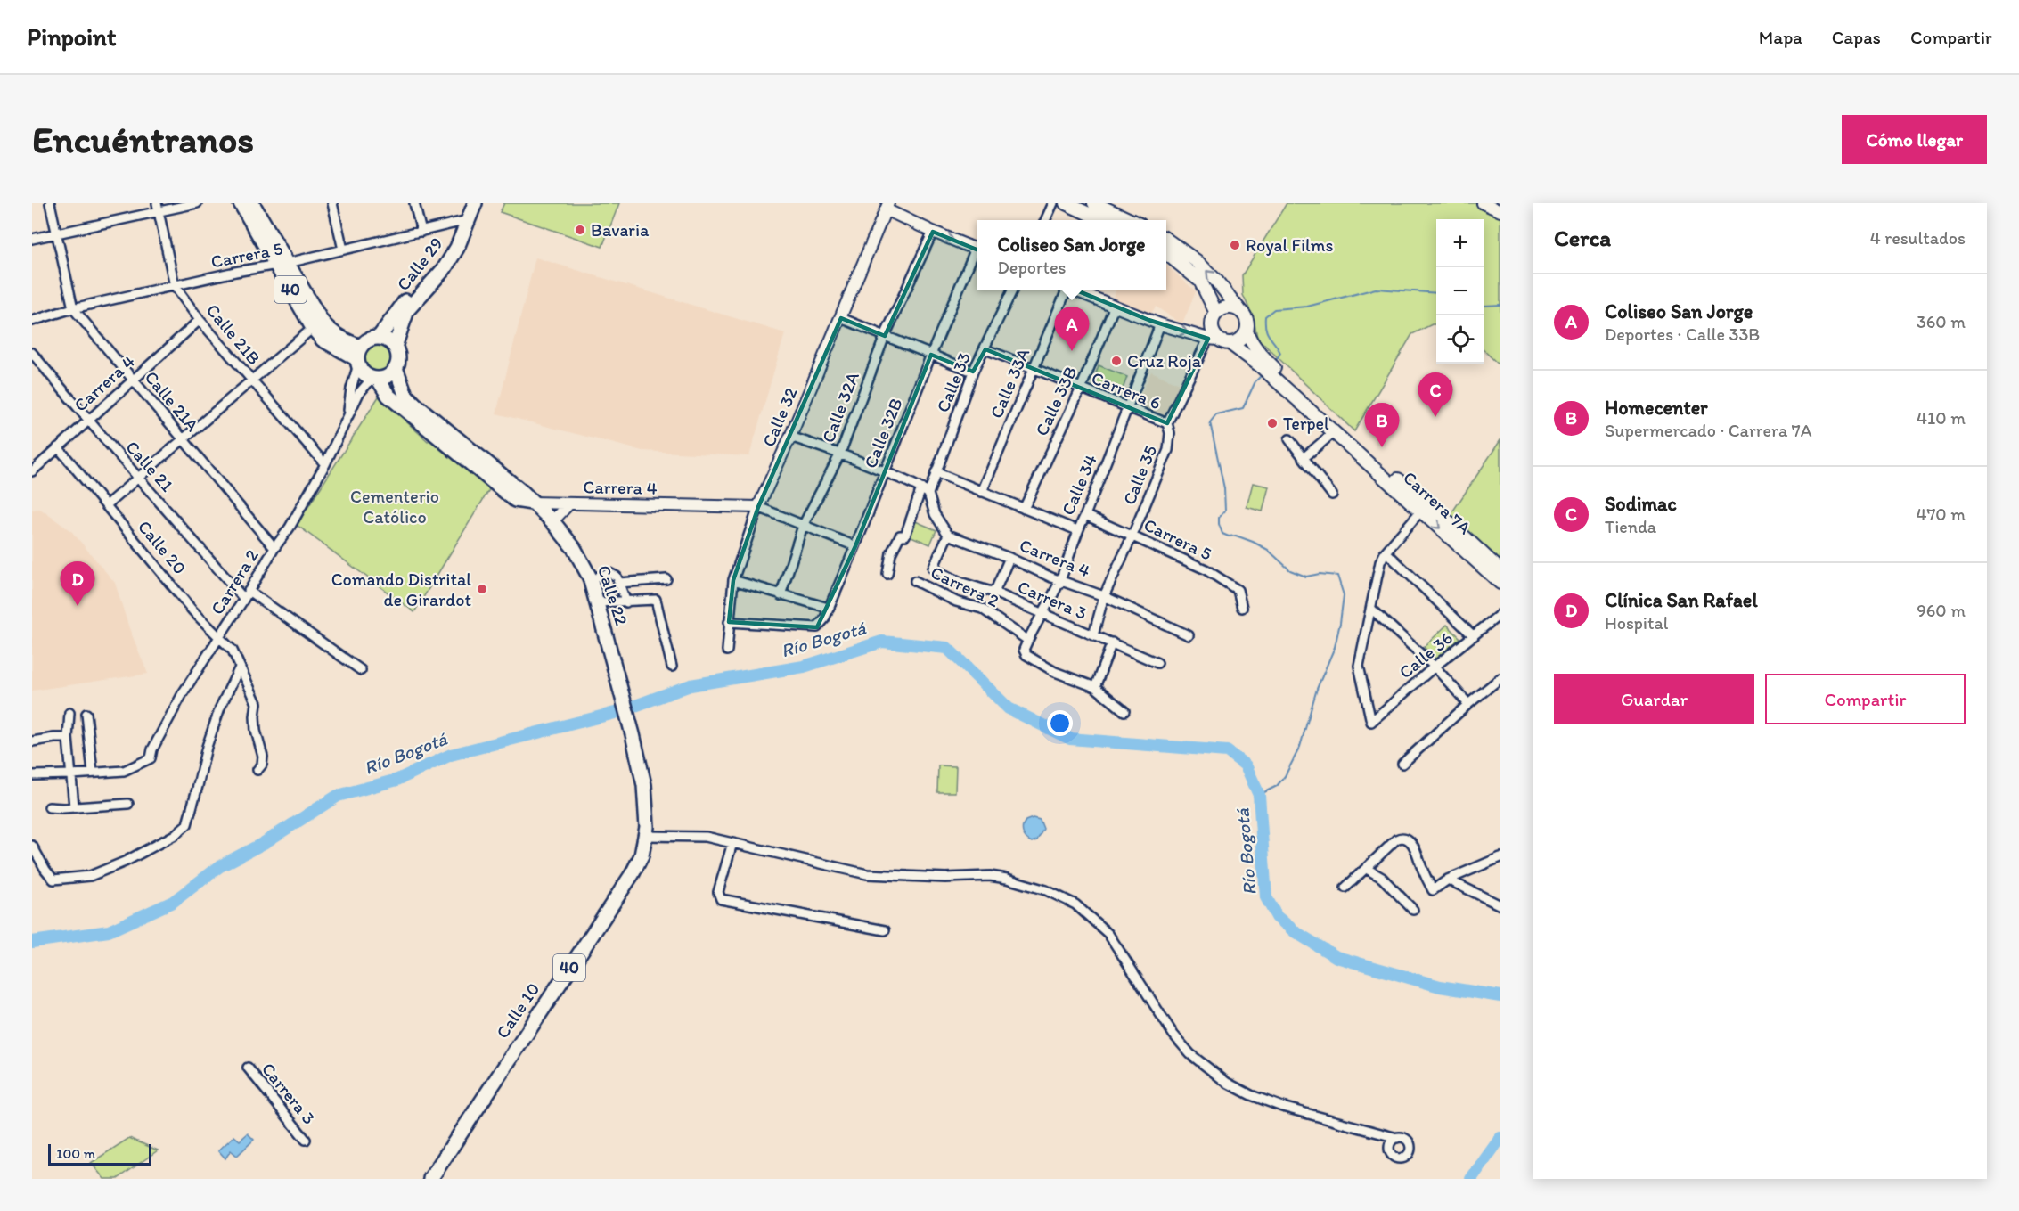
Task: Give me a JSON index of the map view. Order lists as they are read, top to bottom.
{
  "streets": {
    "main road": [
      "Calle 29",
      "40",
      "Carrera 7A",
      "Calle 22",
      "Calle 10"
    ],
    "street": [
      "Carrera 5",
      "Calle 21B",
      "Calle 33",
      "Carrera 4",
      "Calle 33A",
      "Carrera 6",
      "Calle 21A",
      "Calle 33B",
      "Calle 32A",
      "Calle 32",
      "Calle 32B",
      "Calle 21",
      "Calle 35",
      "Calle 34",
      "Calle 20",
      "Carrera 2",
      "Carrera 3",
      "Calle 36"
    ]
  },
  "crossings": [
    ["Carrera 5", "Calle 29"],
    ["Carrera 5", "40"],
    ["Carrera 5", "Calle 21B"],
    ["Carrera 5", "Calle 21A"],
    ["Carrera 5", "Calle 35"],
    ["Carrera 5", "Calle 34"],
    ["Calle 29", "40"],
    ["Calle 29", "Carrera 2"],
    ["Calle 29", "Calle 22"],
    ["40", "Carrera 2"],
    ["40", "Calle 22"],
    ["Calle 21B", "Carrera 4"],
    ["Calle 21B", "Carrera 2"],
    ["Calle 33", "Carrera 6"],
    ["Carrera 4", "Calle 21A"],
    ["Carrera 4", "Calle 32A"],
    ["Carrera 4", "Calle 32"],
    ["Carrera 4", "Calle 32B"],
    ["Carrera 4", "Calle 21"],
    ["Carrera 4", "Calle 35"],
    ["Carrera 4", "Calle 34"],
    ["Carrera 4", "Calle 20"],
    ["Carrera 4", "Calle 22"],
    ["Carrera 4", "Carrera 3"],
    ["Calle 33A", "Carrera 6"],
    ["Carrera 6", "Calle 33B"],
    ["Carrera 6", "Calle 35"],
    ["Carrera 6", "Calle 34"],
    ["Calle 21A", "Carrera 2"],
    ["Calle 32", "Calle 32B"],
    ["Calle 21", "Carrera 2"],
    ["Calle 35", "Carrera 7A"],
    ["Calle 35", "Carrera 3"],
    ["Calle 34", "Carrera 2"],
    ["Calle 34", "Carrera 3"],
    ["Calle 20", "Carrera 2"],
    ["Carrera 2", "Calle 22"],
    ["Calle 22", "Calle 10"]
  ],
  "water": ["Río Bogotá"],
  "parks": ["Cementerio Católico"],
  "places": [
    "Bavaria",
    "Royal Films",
    "Cruz Roja",
    "Terpel",
    "Comando Distrital de Girardot"
  ],
  "scale_bar": "100 m",
  "page": {
    "header": "Pinpoint",
    "nav": ["Mapa", "Capas", "Compartir"],
    "buttons": [
      "Cómo llegar",
      ["Guardar", "Compartir"]
    ],
    "title": "Encuéntranos",
    "heading": ["Cerca", "4 resultados"],
    "map_buttons": ["+", "−"],
    "popup": ["Coliseo San Jorge", "Deportes"],
    "list": [
      {
        "mark": "A",
        "name": "Coliseo San Jorge",
        "note": "Deportes · Calle 33B",
        "value": "360 m"
      },
      {
        "mark": "B",
        "name": "Homecenter",
        "note": "Supermercado · Carrera 7A",
        "value": "410 m"
      },
      {
        "mark": "C",
        "name": "Sodimac",
        "note": "Tienda",
        "value": "470 m"
      },
      {
        "mark": "D",
        "name": "Clínica San Rafael",
        "note": "Hospital",
        "value": "960 m"
      }
    ],
    "pins": [
      "A",
      "C",
      "B",
      "D"
    ],
    "scale": "100 m"
  }
}
